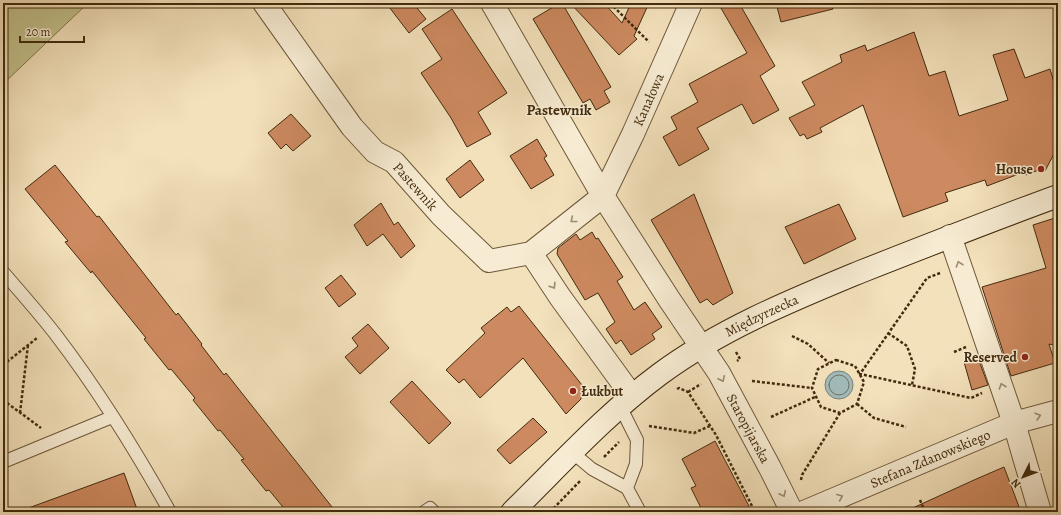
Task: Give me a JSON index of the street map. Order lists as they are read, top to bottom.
{
  "streets": {
    "street": [
      "Kanałowa",
      "Pastewnik",
      "Międzyrzecka",
      "Staropijarska",
      "Stefana Zdanowskiego"
    ]
  },
  "crossings": [
    ["Międzyrzecka", "Staropijarska"]
  ],
  "one_way": ["Staropijarska", "Stefana Zdanowskiego"],
  "districts": ["Pastewnik"],
  "places": ["House", "Reserved", "Łukbut"],
  "scale_bar": "20 m",
  "north": "bottom left"
}
